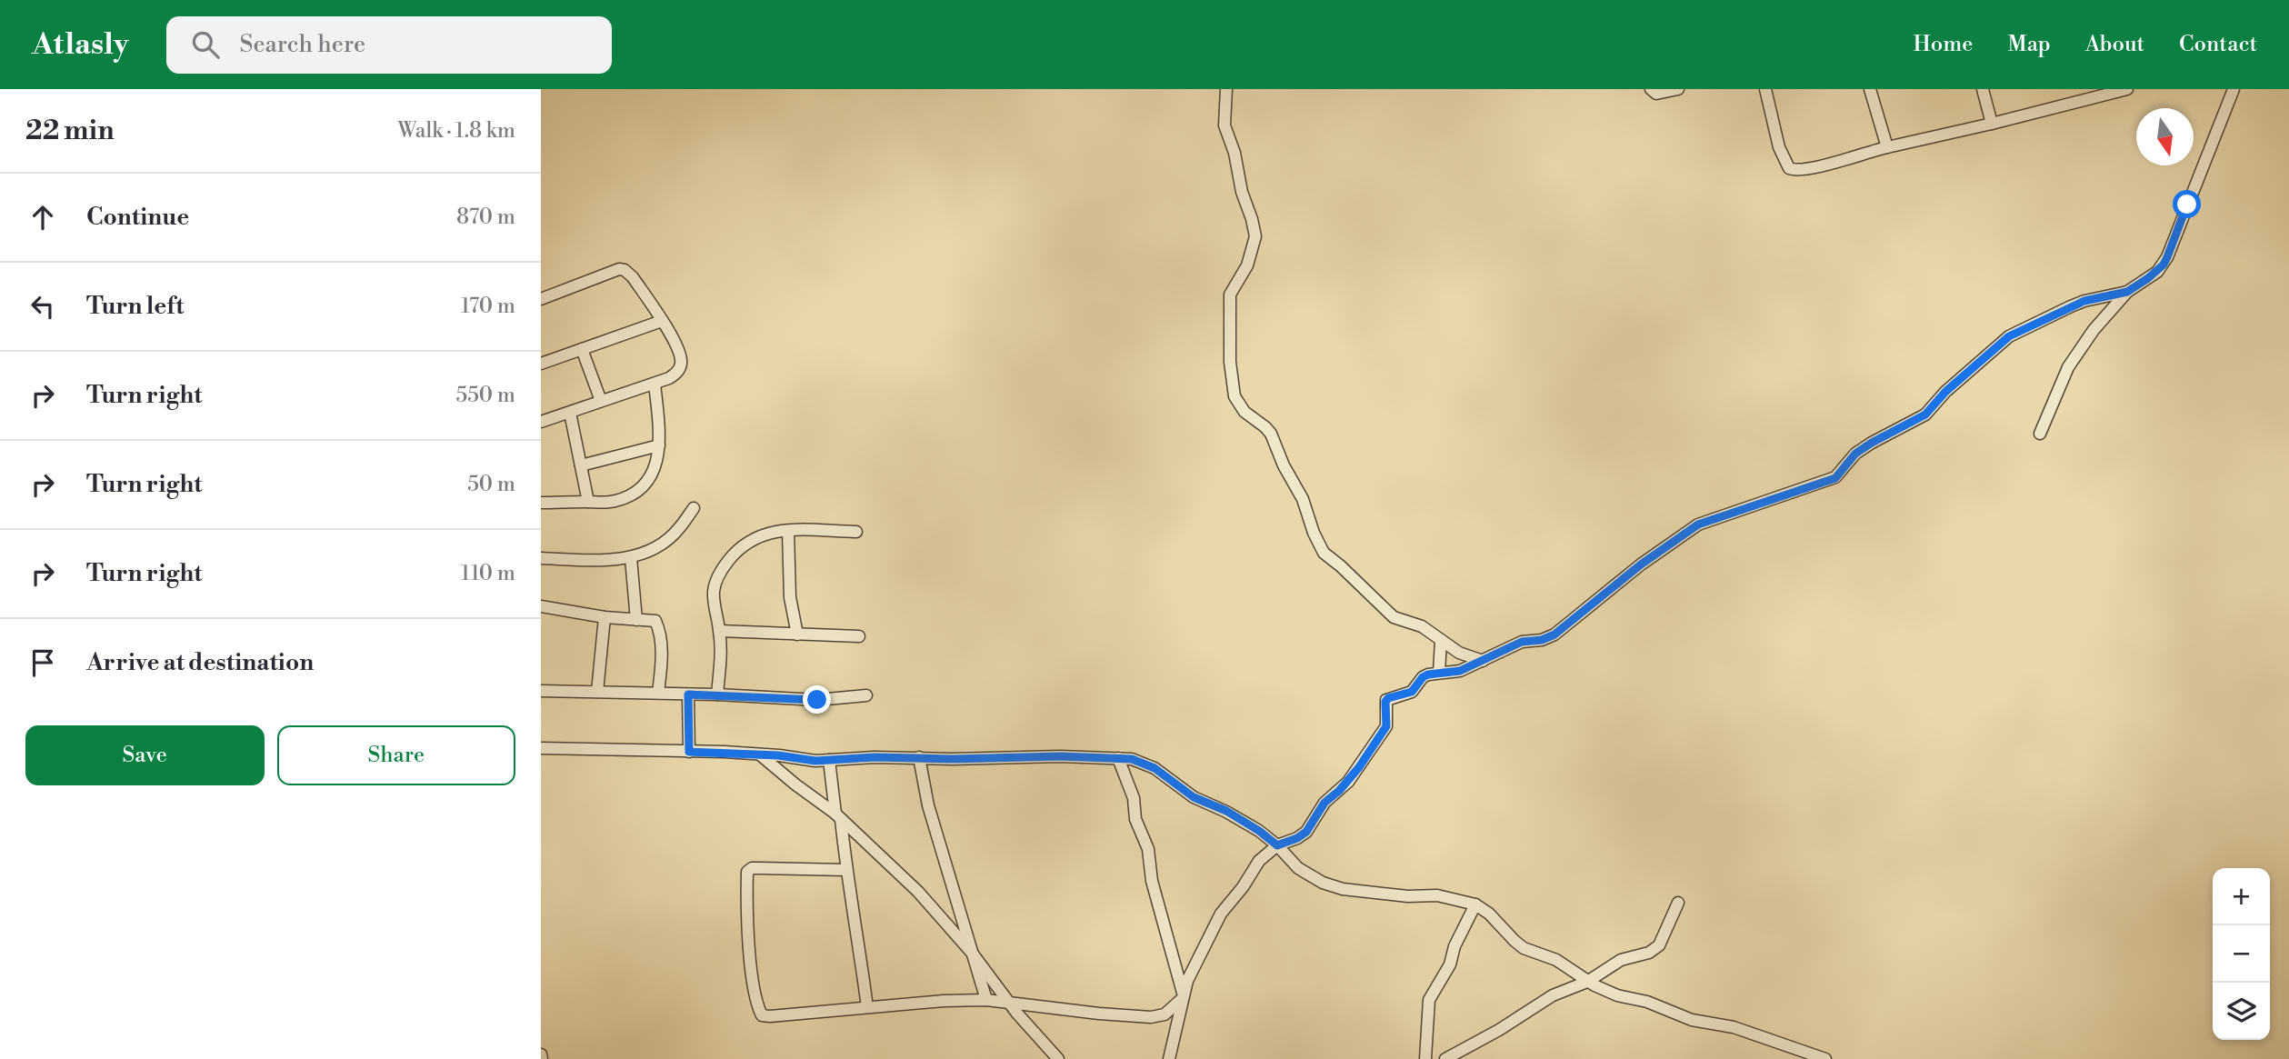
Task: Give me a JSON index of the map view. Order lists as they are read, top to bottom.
{
  "north": "bottom",
  "page": {
    "header": "Atlasly",
    "search": "Search here",
    "nav": [
      "Home",
      "Map",
      "About",
      "Contact"
    ],
    "heading": ["22 min", "Walk · 1.8 km"],
    "list": [
      ["Continue", "870 m"],
      ["Turn left", "170 m"],
      ["Turn right", "550 m"],
      ["Turn right", "50 m"],
      ["Turn right", "110 m"],
      "Arrive at destination"
    ],
    "buttons": ["Save", "Share"],
    "map_buttons": ["+", "−"]
  }
}
